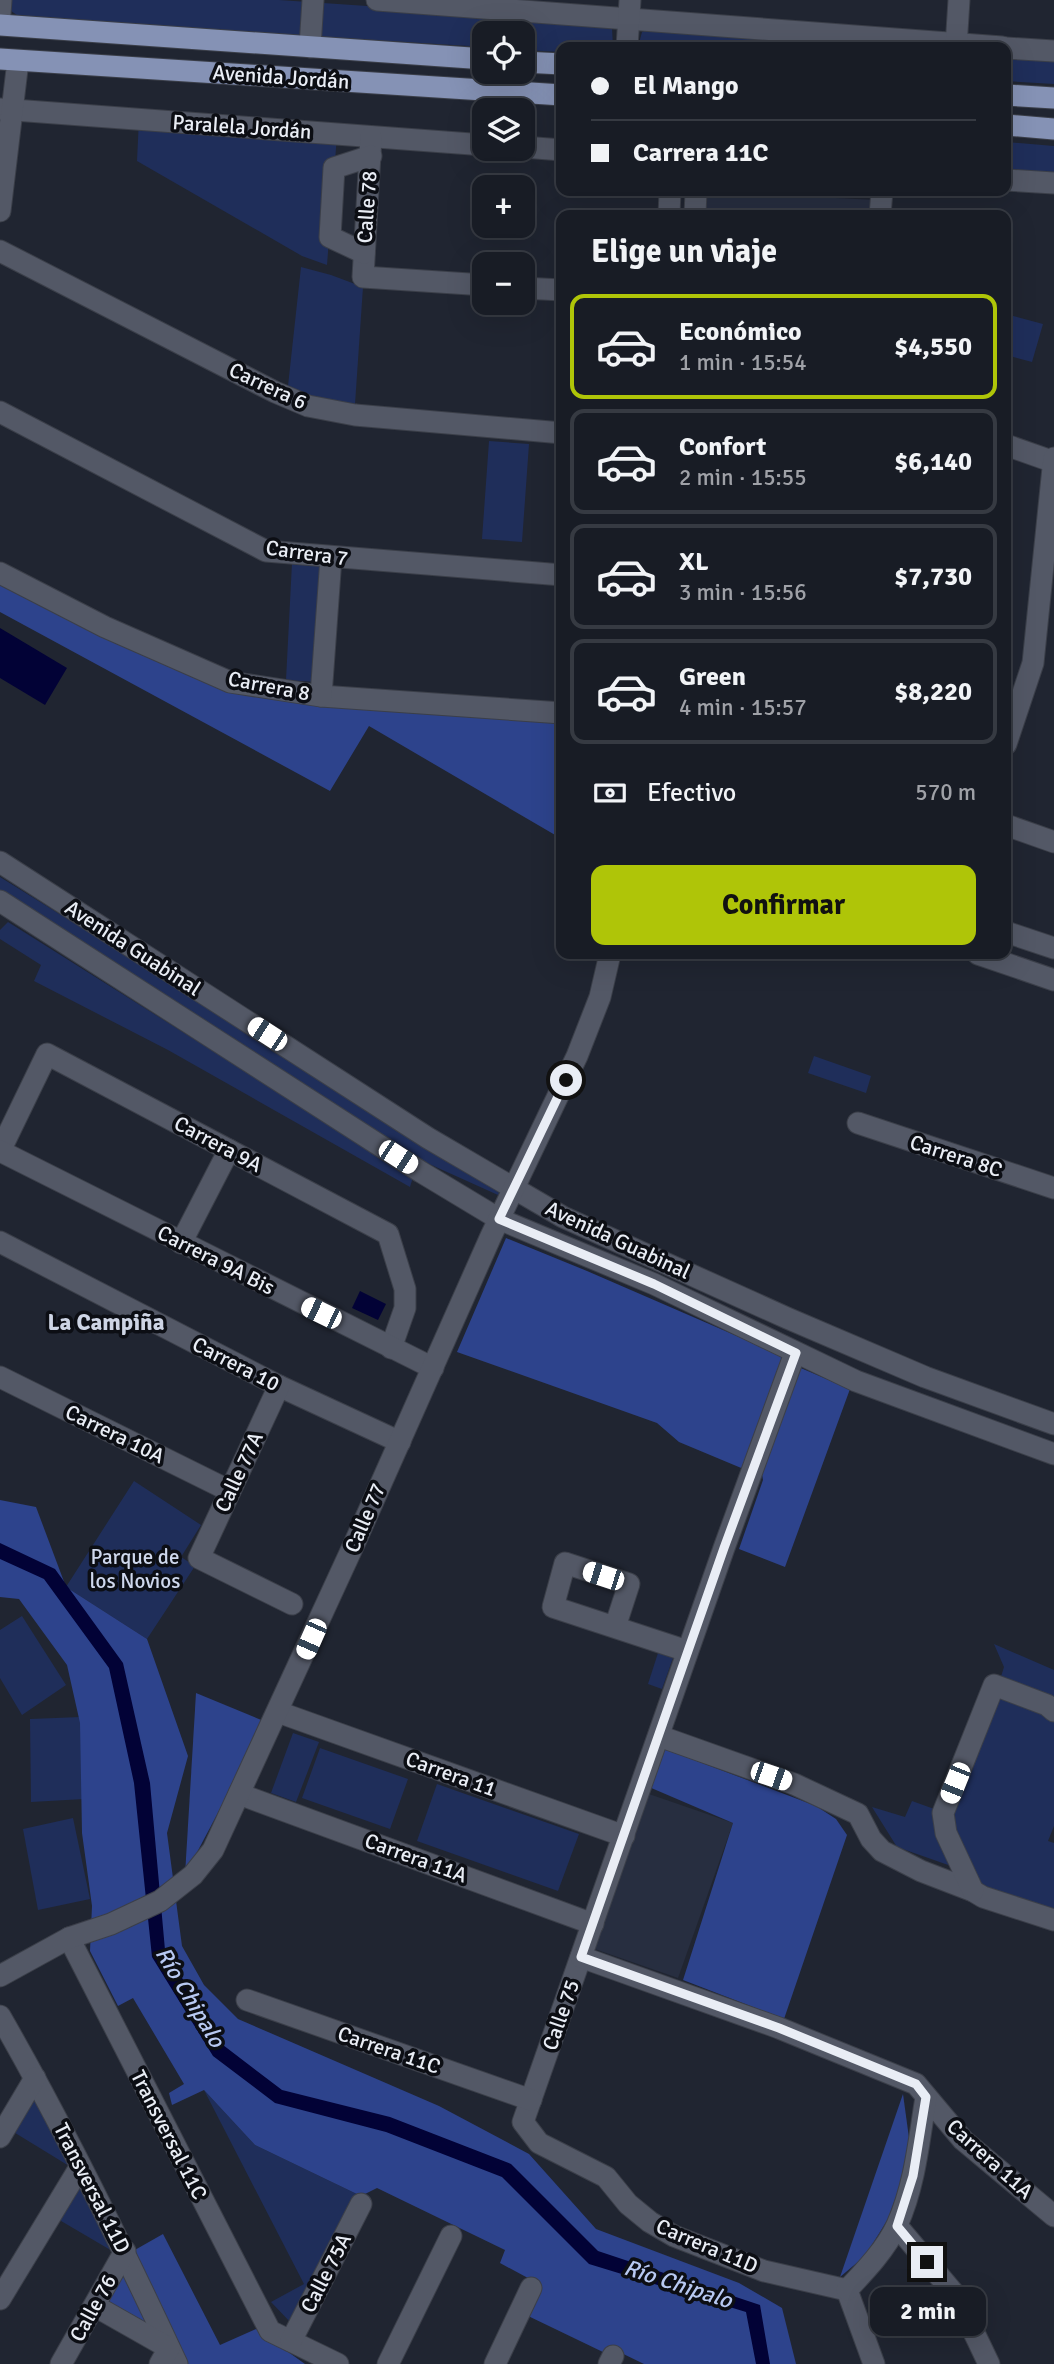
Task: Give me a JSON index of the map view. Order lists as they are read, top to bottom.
{
  "streets": {
    "main road": ["Avenida Jordán"],
    "street": [
      "Paralela Jordán",
      "Calle 78",
      "Carrera 6",
      "Carrera 7",
      "Carrera 8",
      "Avenida Guabinal",
      "Carrera 9A",
      "Carrera 8C",
      "Carrera 9A Bis",
      "Carrera 10",
      "Carrera 10A",
      "Calle 77A",
      "Calle 77",
      "Carrera 11",
      "Carrera 11A",
      "Calle 75",
      "Carrera 11C",
      "Transversal 11C",
      "Transversal 11D",
      "Carrera 11D",
      "Calle 75A",
      "Calle 76"
    ]
  },
  "crossings": [
    ["Paralela Jordán", "Calle 78"],
    ["Avenida Guabinal", "Calle 77"],
    ["Avenida Guabinal", "Calle 75"],
    ["Carrera 9A", "Carrera 9A Bis"],
    ["Carrera 9A Bis", "Calle 77"],
    ["Carrera 10", "Calle 77A"],
    ["Carrera 10", "Calle 77"],
    ["Carrera 10A", "Calle 77A"],
    ["Calle 77", "Carrera 11"],
    ["Calle 77", "Carrera 11A"],
    ["Calle 77", "Transversal 11C"],
    ["Carrera 11", "Calle 75"],
    ["Carrera 11A", "Calle 75"],
    ["Calle 75", "Carrera 11C"],
    ["Calle 75", "Carrera 11D"],
    ["Transversal 11C", "Calle 75A"],
    ["Transversal 11D", "Calle 76"]
  ],
  "districts": ["La Campiña"],
  "water": ["Río Chipalo"],
  "parks": ["Parque de los Novios"],
  "page": {
    "map_buttons": ["+", "−"],
    "banner": ["El Mango", "Carrera 11C"],
    "heading": "Elige un viaje",
    "list": [
      {
        "name": "Económico",
        "note": "1 min · 15:54",
        "value": "$4,550"
      },
      {
        "name": "Confort",
        "note": "2 min · 15:55",
        "value": "$6,140"
      },
      {
        "name": "XL",
        "note": "3 min · 15:56",
        "value": "$7,730"
      },
      {
        "name": "Green",
        "note": "4 min · 15:57",
        "value": "$8,220"
      }
    ],
    "pay": ["Efectivo", "570 m"],
    "buttons": "Confirmar",
    "bubble": "2 min"
  }
}
